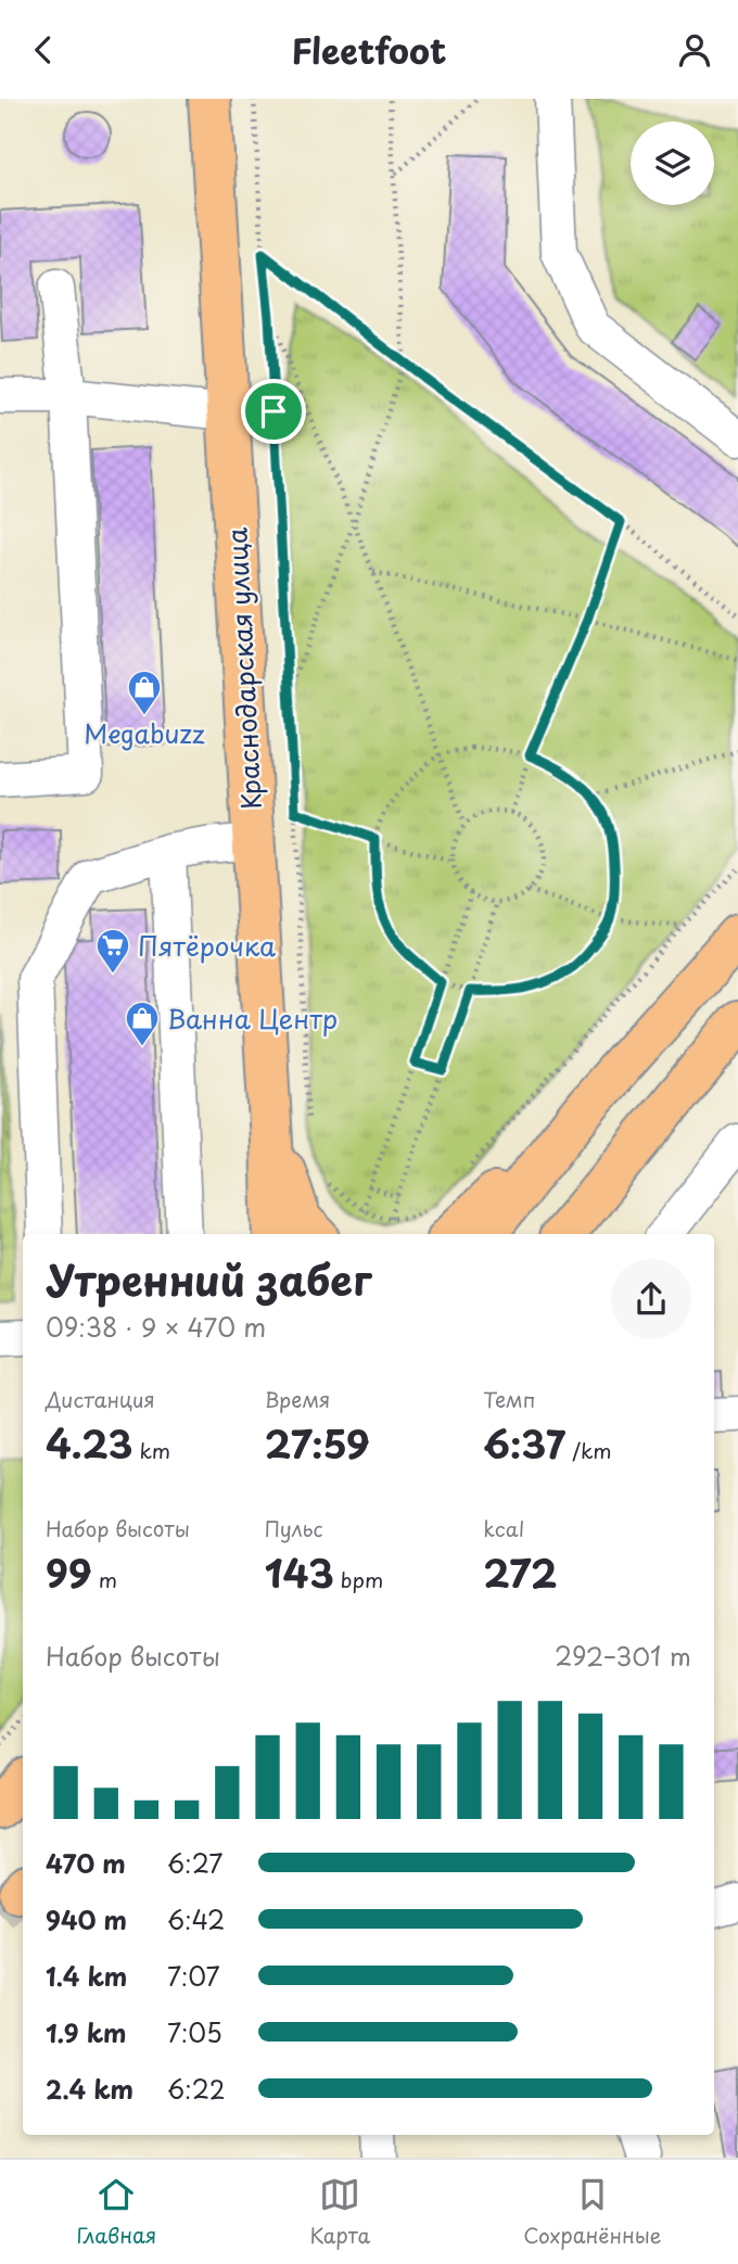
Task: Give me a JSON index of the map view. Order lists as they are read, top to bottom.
{
  "streets": {
    "main road": ["Краснодарская улица"]
  },
  "places": {
    "shop": ["Megabuzz", "Ванна Центр"],
    "supermarket": ["Пятёрочка"]
  },
  "page": {
    "header": "Fleetfoot",
    "heading": ["Утренний забег", "09:38 · 9 × 470 m"],
    "stats": [
      ["Дистанция", "4.23 km"],
      ["Время", "27:59"],
      ["Темп", "6:37 /km"],
      ["Набор высоты", "99 m"],
      ["Пульс", "143 bpm"],
      ["kcal", "272"]
    ],
    "chart": ["Набор высоты", "292–301 m"],
    "list": [
      {
        "name": "470 m",
        "note": "6:27"
      },
      {
        "name": "940 m",
        "note": "6:42"
      },
      {
        "name": "1.4 km",
        "note": "7:07"
      },
      {
        "name": "1.9 km",
        "note": "7:05"
      },
      {
        "name": "2.4 km",
        "note": "6:22"
      }
    ],
    "tabs": ["Главная", "Карта", "Сохранённые"]
  }
}
